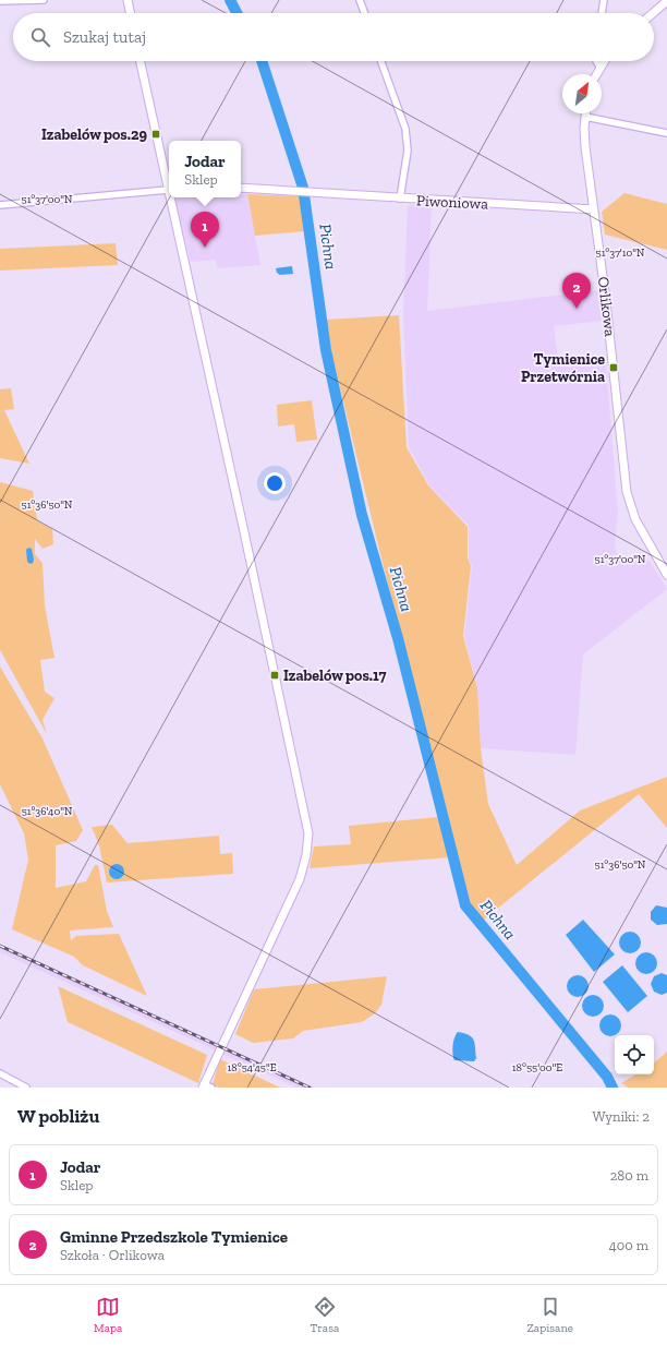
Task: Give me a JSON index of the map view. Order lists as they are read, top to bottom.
{
  "streets": {
    "street": ["Piwoniowa", "Orlikowa"]
  },
  "crossings": [
    ["Piwoniowa", "Orlikowa"]
  ],
  "water": ["Pichna"],
  "places": {
    "transit": ["Izabelów pos.29", "Tymienice Przetwórnia", "Izabelów pos.17"]
  },
  "north": "top right",
  "page": {
    "search": "Szukaj tutaj",
    "popup": ["Jodar", "Sklep"],
    "pins": ["1", "2"],
    "heading": ["W pobliżu", "Wyniki: 2"],
    "list": [
      {
        "mark": "1",
        "name": "Jodar",
        "note": "Sklep",
        "value": "280 m"
      },
      {
        "mark": "2",
        "name": "Gminne Przedszkole Tymienice",
        "note": "Szkoła · Orlikowa",
        "value": "400 m"
      }
    ],
    "nav": ["Mapa", "Trasa", "Zapisane"]
  },
  "coordinates": [
    "51°37'00\"N",
    "51°37'10\"N",
    "51°36'50\"N",
    "51°36'40\"N",
    "18°54'45\"E",
    "18°55'00\"E"
  ]
}
